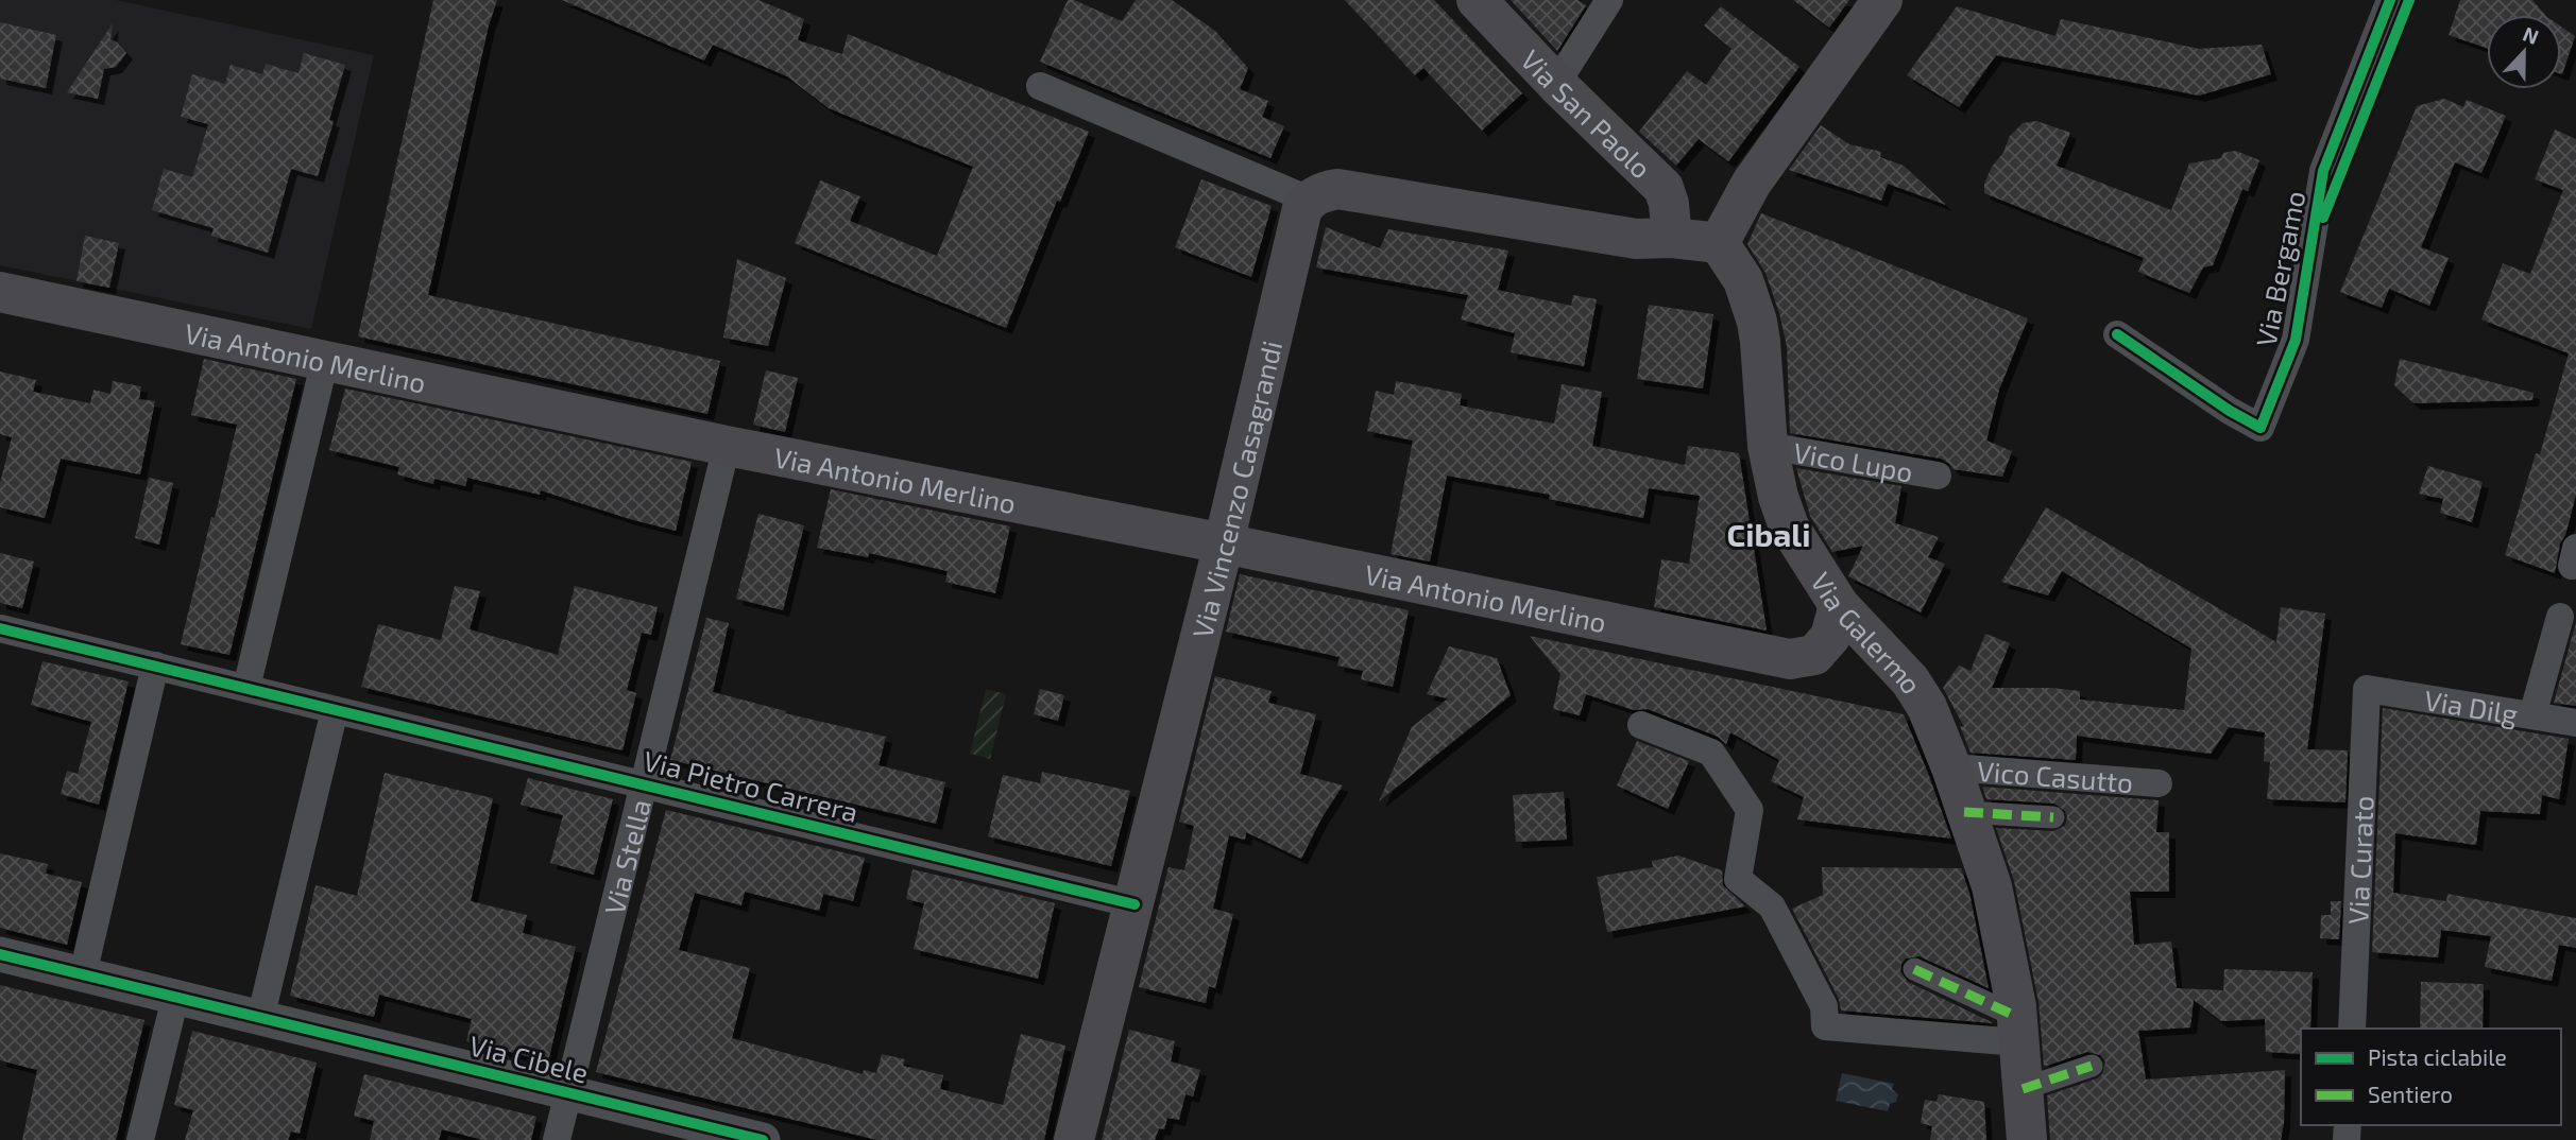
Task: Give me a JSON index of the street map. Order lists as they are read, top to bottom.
{
  "streets": {
    "main road": [
      "Via San Paolo",
      "Via Antonio Merlino",
      "Via Vincenzo Casagrandi",
      "Via Galermo"
    ],
    "street": [
      "Via Bergamo",
      "Vico Lupo",
      "Via Dilg",
      "Vico Casutto",
      "Via Pietro Carrera",
      "Via Stella",
      "Via Curato",
      "Via Cibele"
    ]
  },
  "crossings": [
    ["Via Antonio Merlino", "Via Vincenzo Casagrandi"],
    ["Via Antonio Merlino", "Via Galermo"],
    ["Via Antonio Merlino", "Via Stella"],
    ["Vico Lupo", "Via Galermo"],
    ["Via Vincenzo Casagrandi", "Via Pietro Carrera"],
    ["Via Galermo", "Vico Casutto"],
    ["Via Dilg", "Via Curato"],
    ["Via Pietro Carrera", "Via Stella"],
    ["Via Stella", "Via Cibele"]
  ],
  "districts": ["Cibali"],
  "legend": ["Pista ciclabile", "Sentiero"],
  "north": "top"
}
